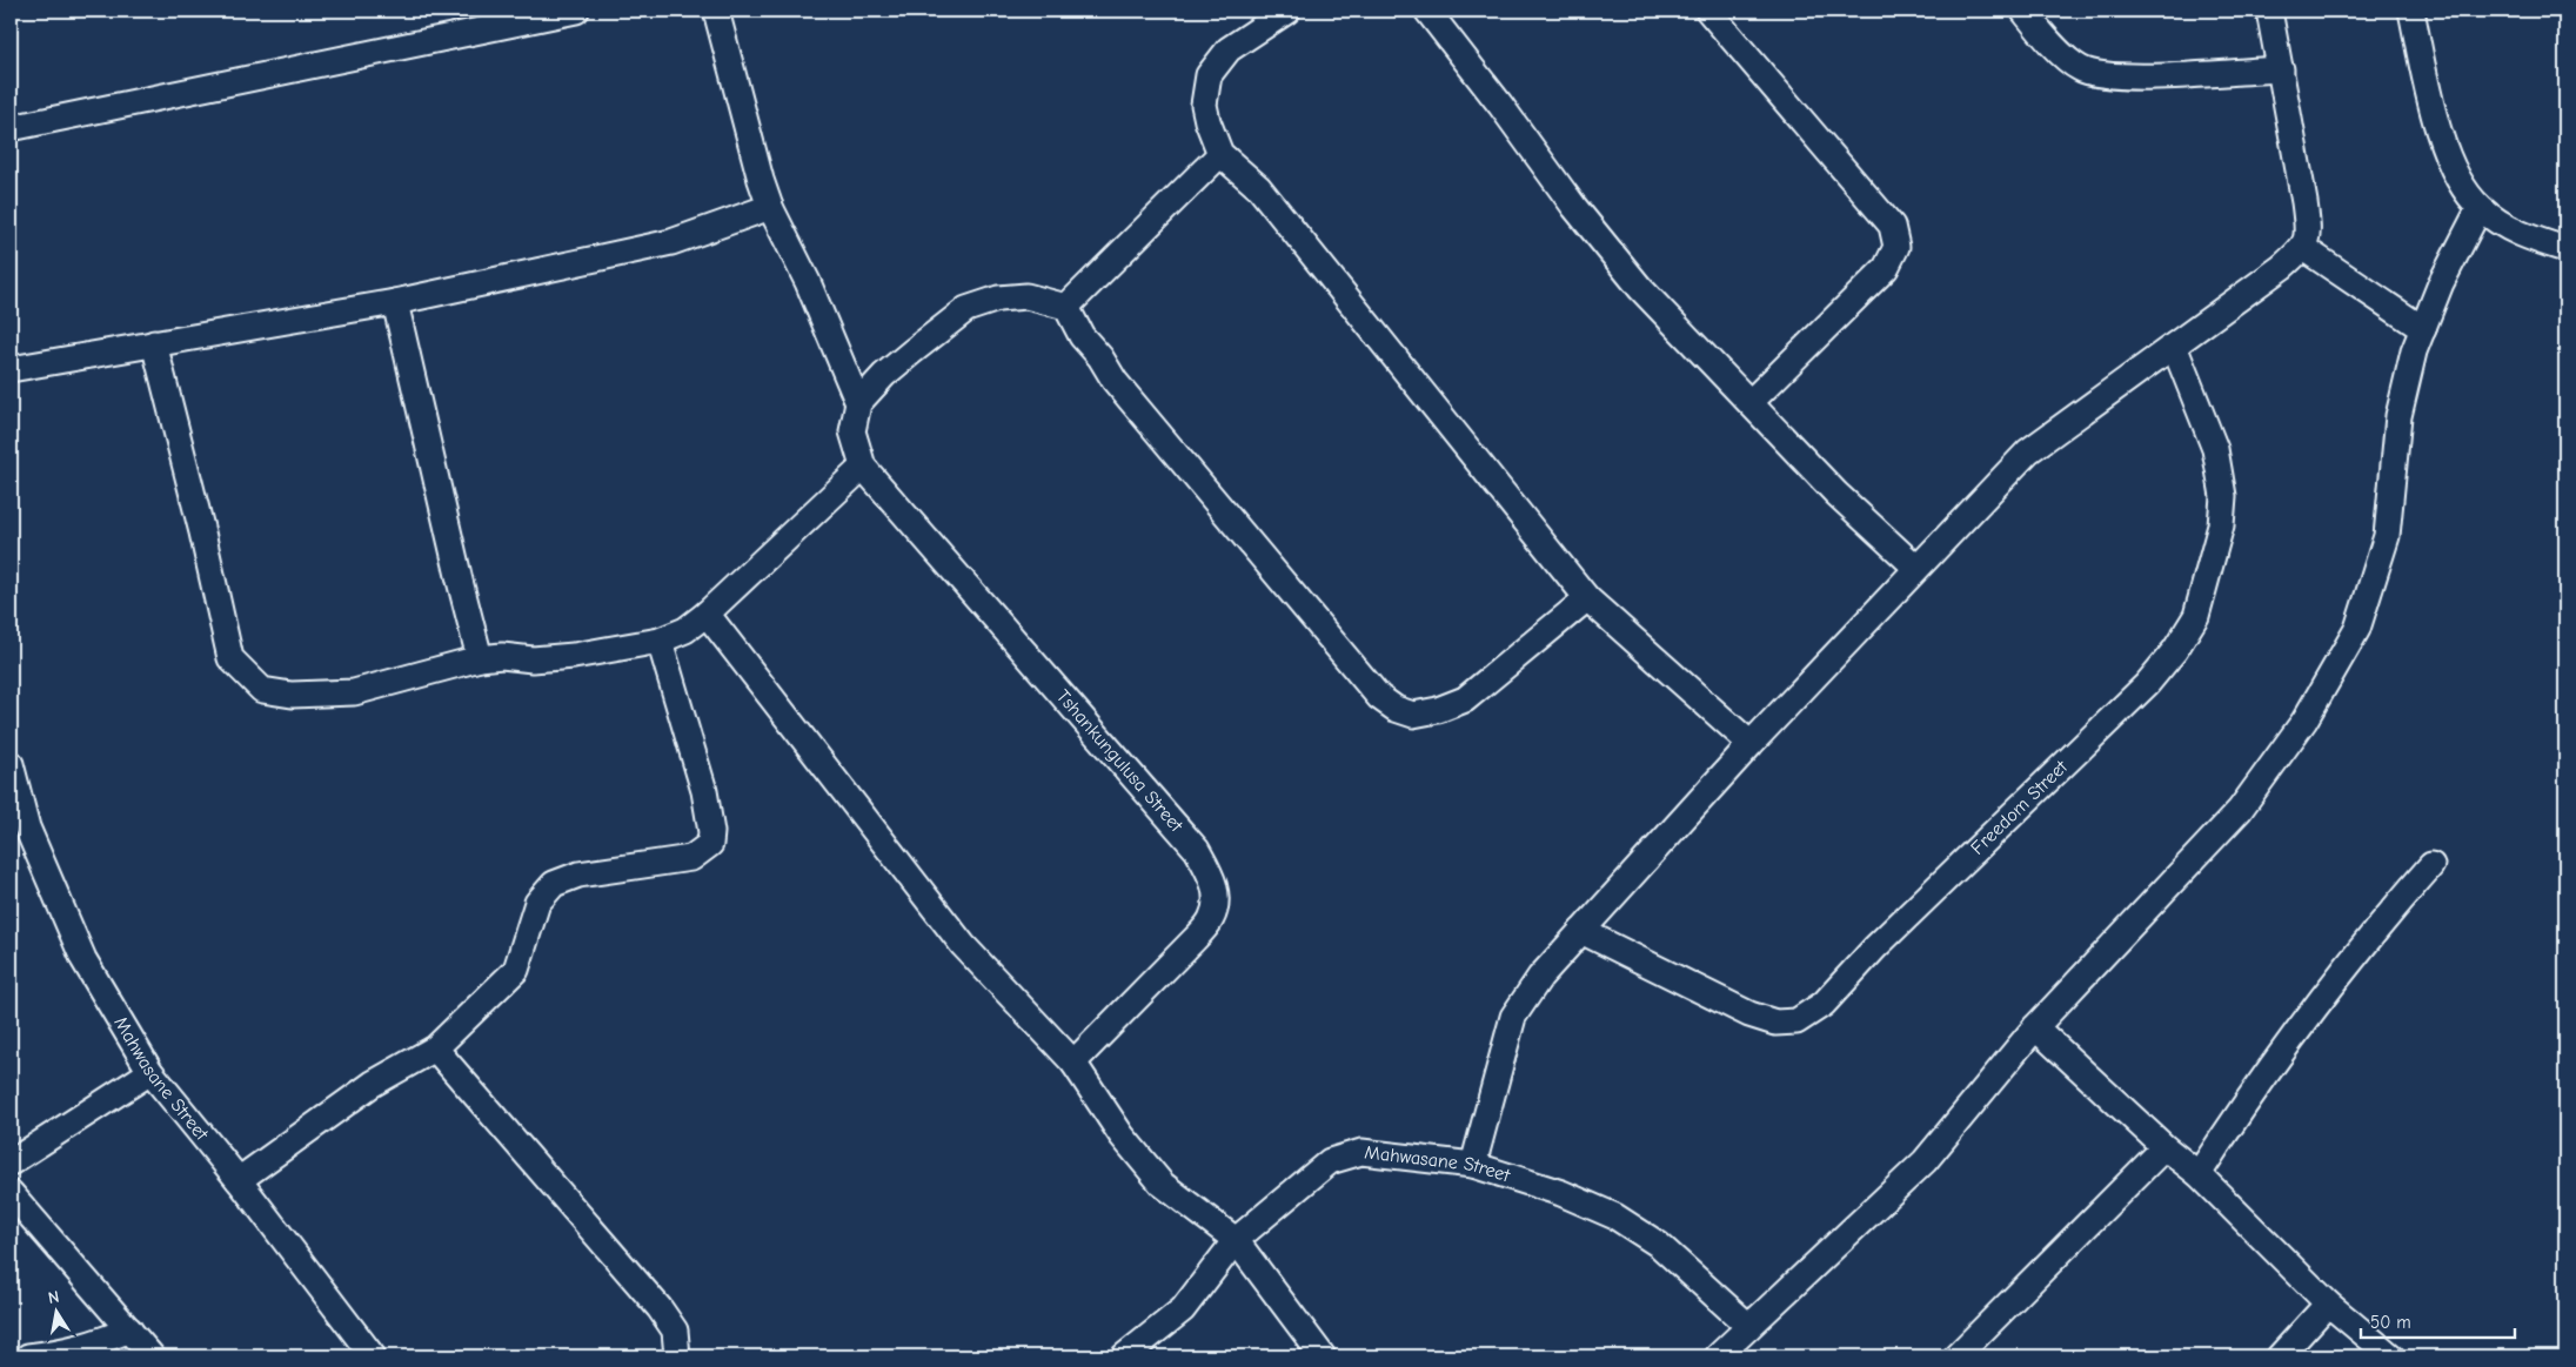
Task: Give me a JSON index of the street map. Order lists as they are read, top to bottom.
{
  "streets": {
    "street": ["Tshankungulusa Street", "Freedom Street", "Mahwasane Street"]
  },
  "scale_bar": "50 m",
  "north": "top"
}
